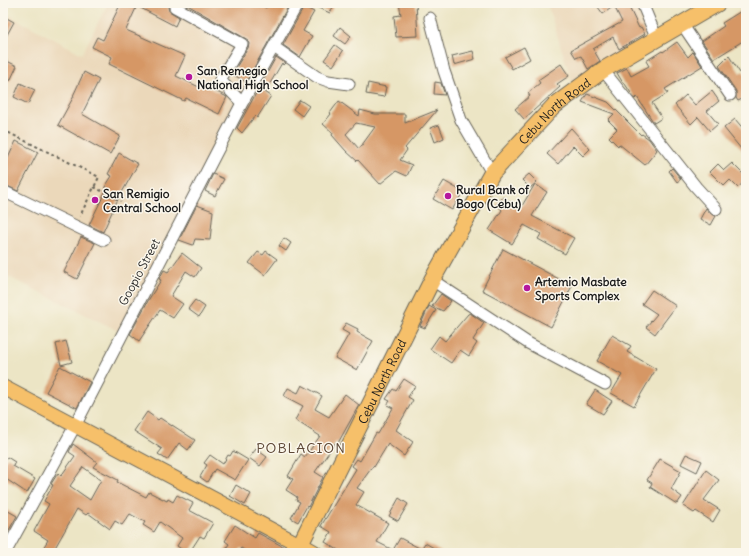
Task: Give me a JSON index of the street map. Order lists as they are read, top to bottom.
{
  "streets": {
    "highway": ["Cebu North Road"],
    "street": ["Goopio Street"]
  },
  "districts": ["POBLACION"],
  "places": [
    "San Remegio National High School",
    "Rural Bank of Bogo (Cebu)",
    "San Remigio Central School",
    "Artemio Masbate Sports Complex"
  ]
}
